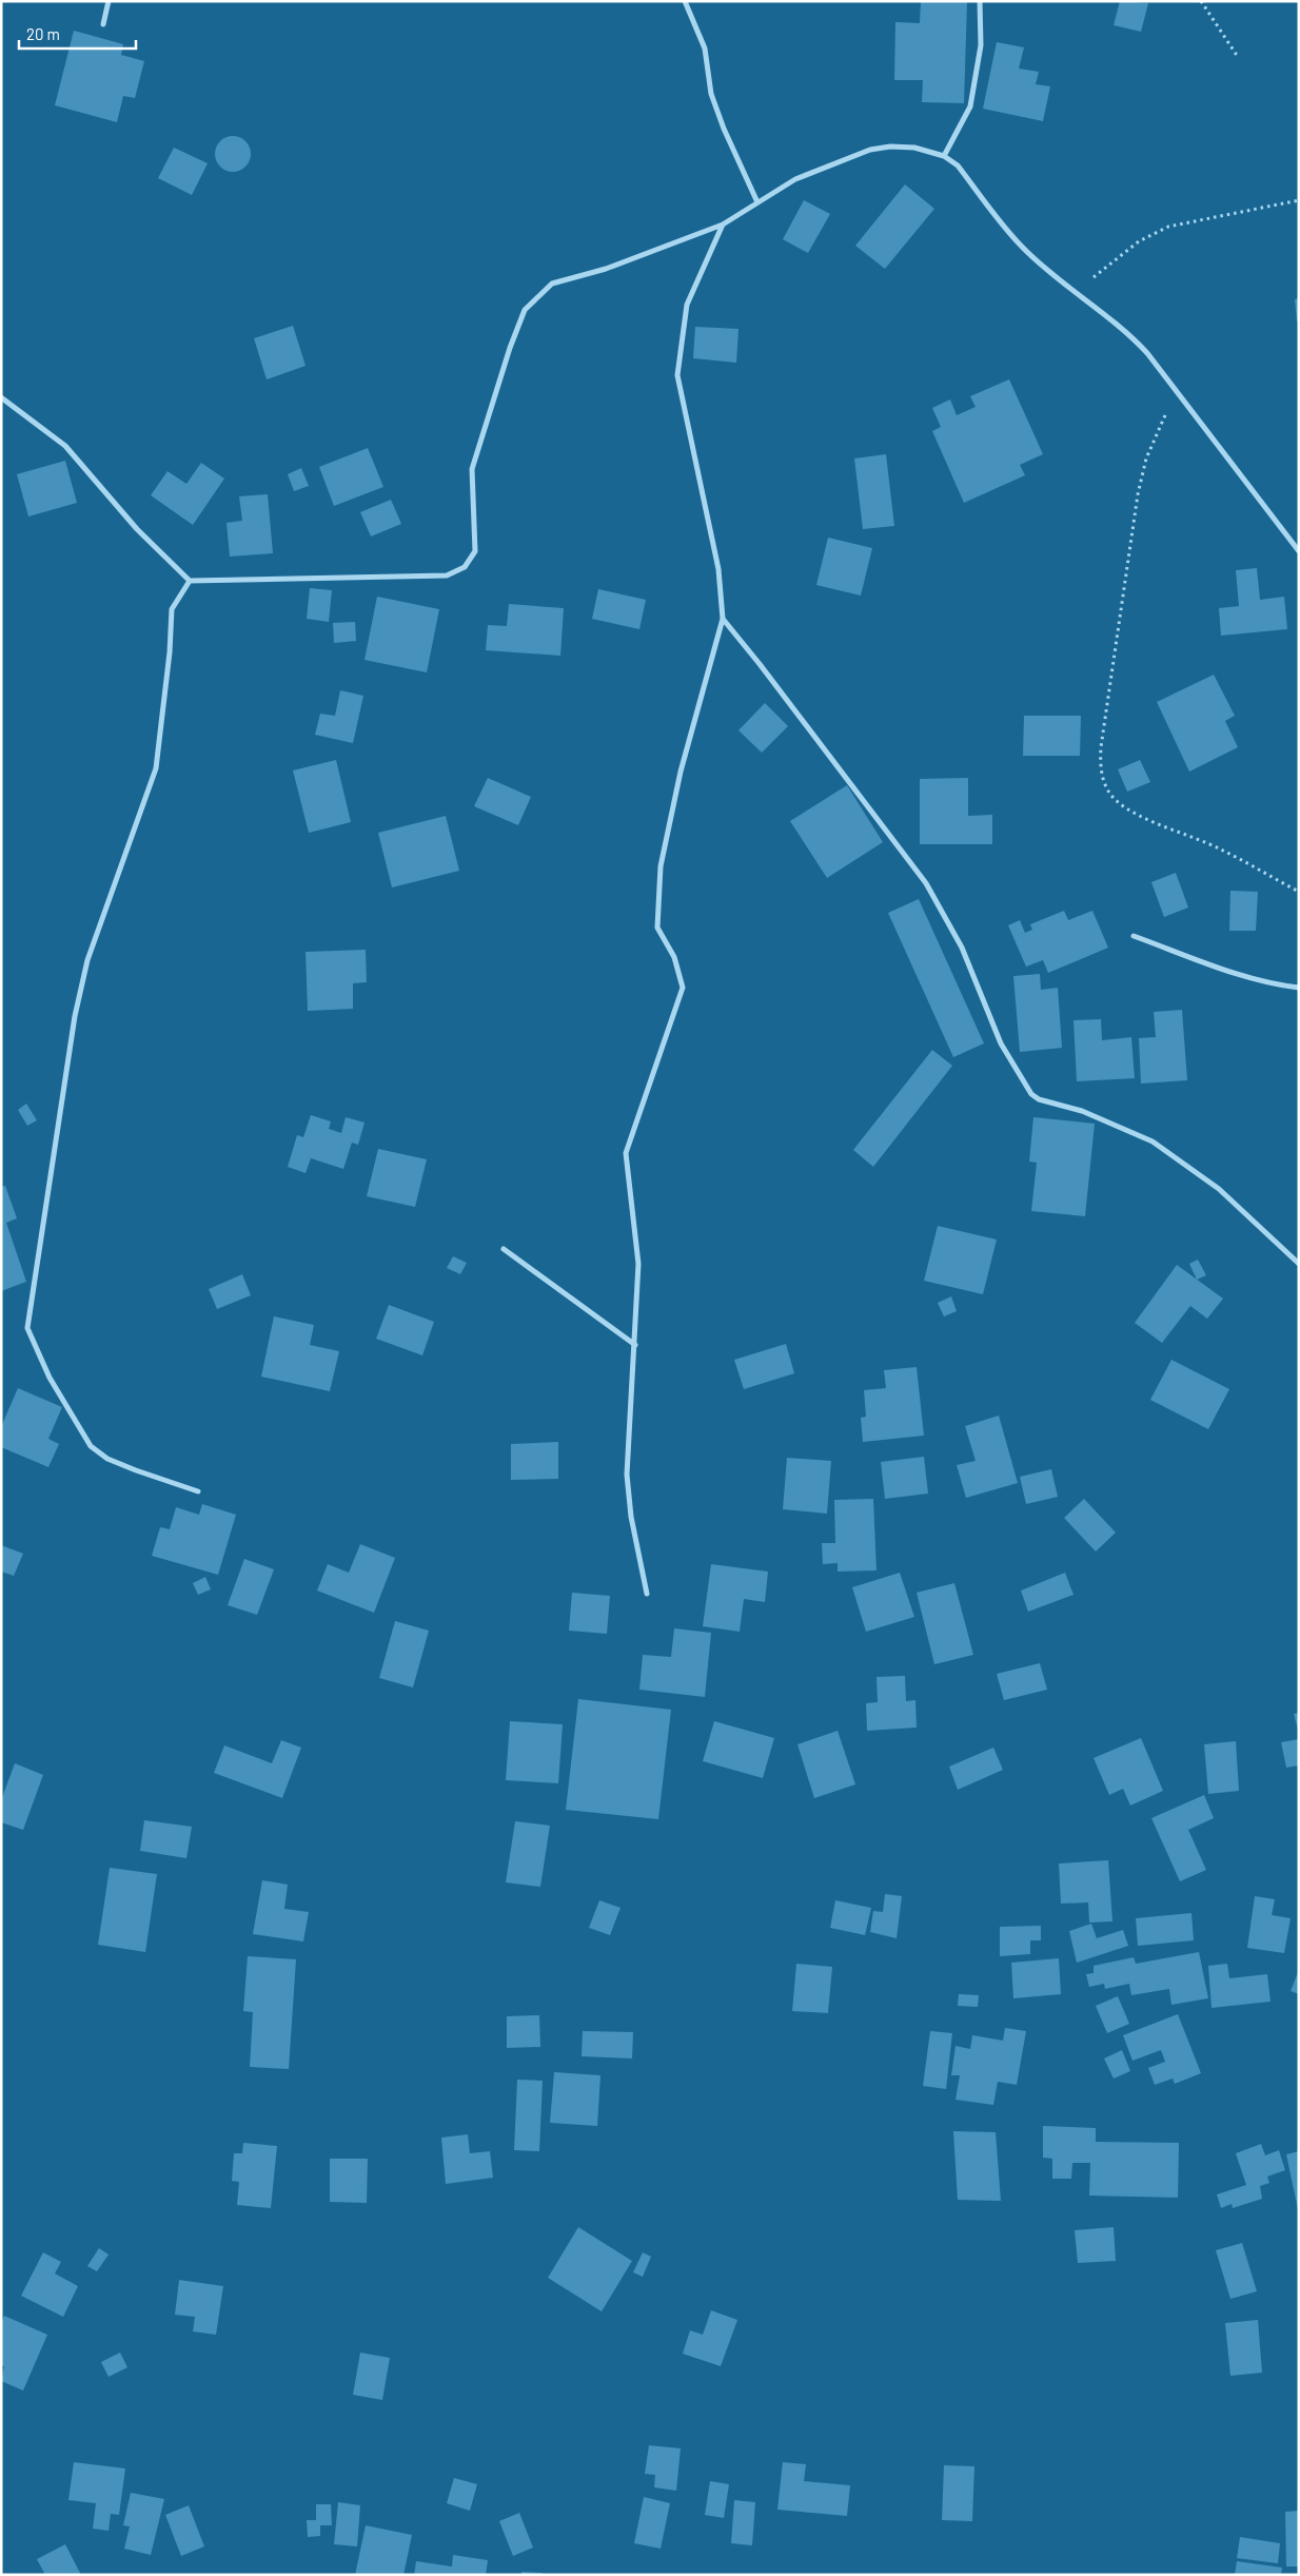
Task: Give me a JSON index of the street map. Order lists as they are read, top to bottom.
{
  "scale_bar": "20 m"
}
